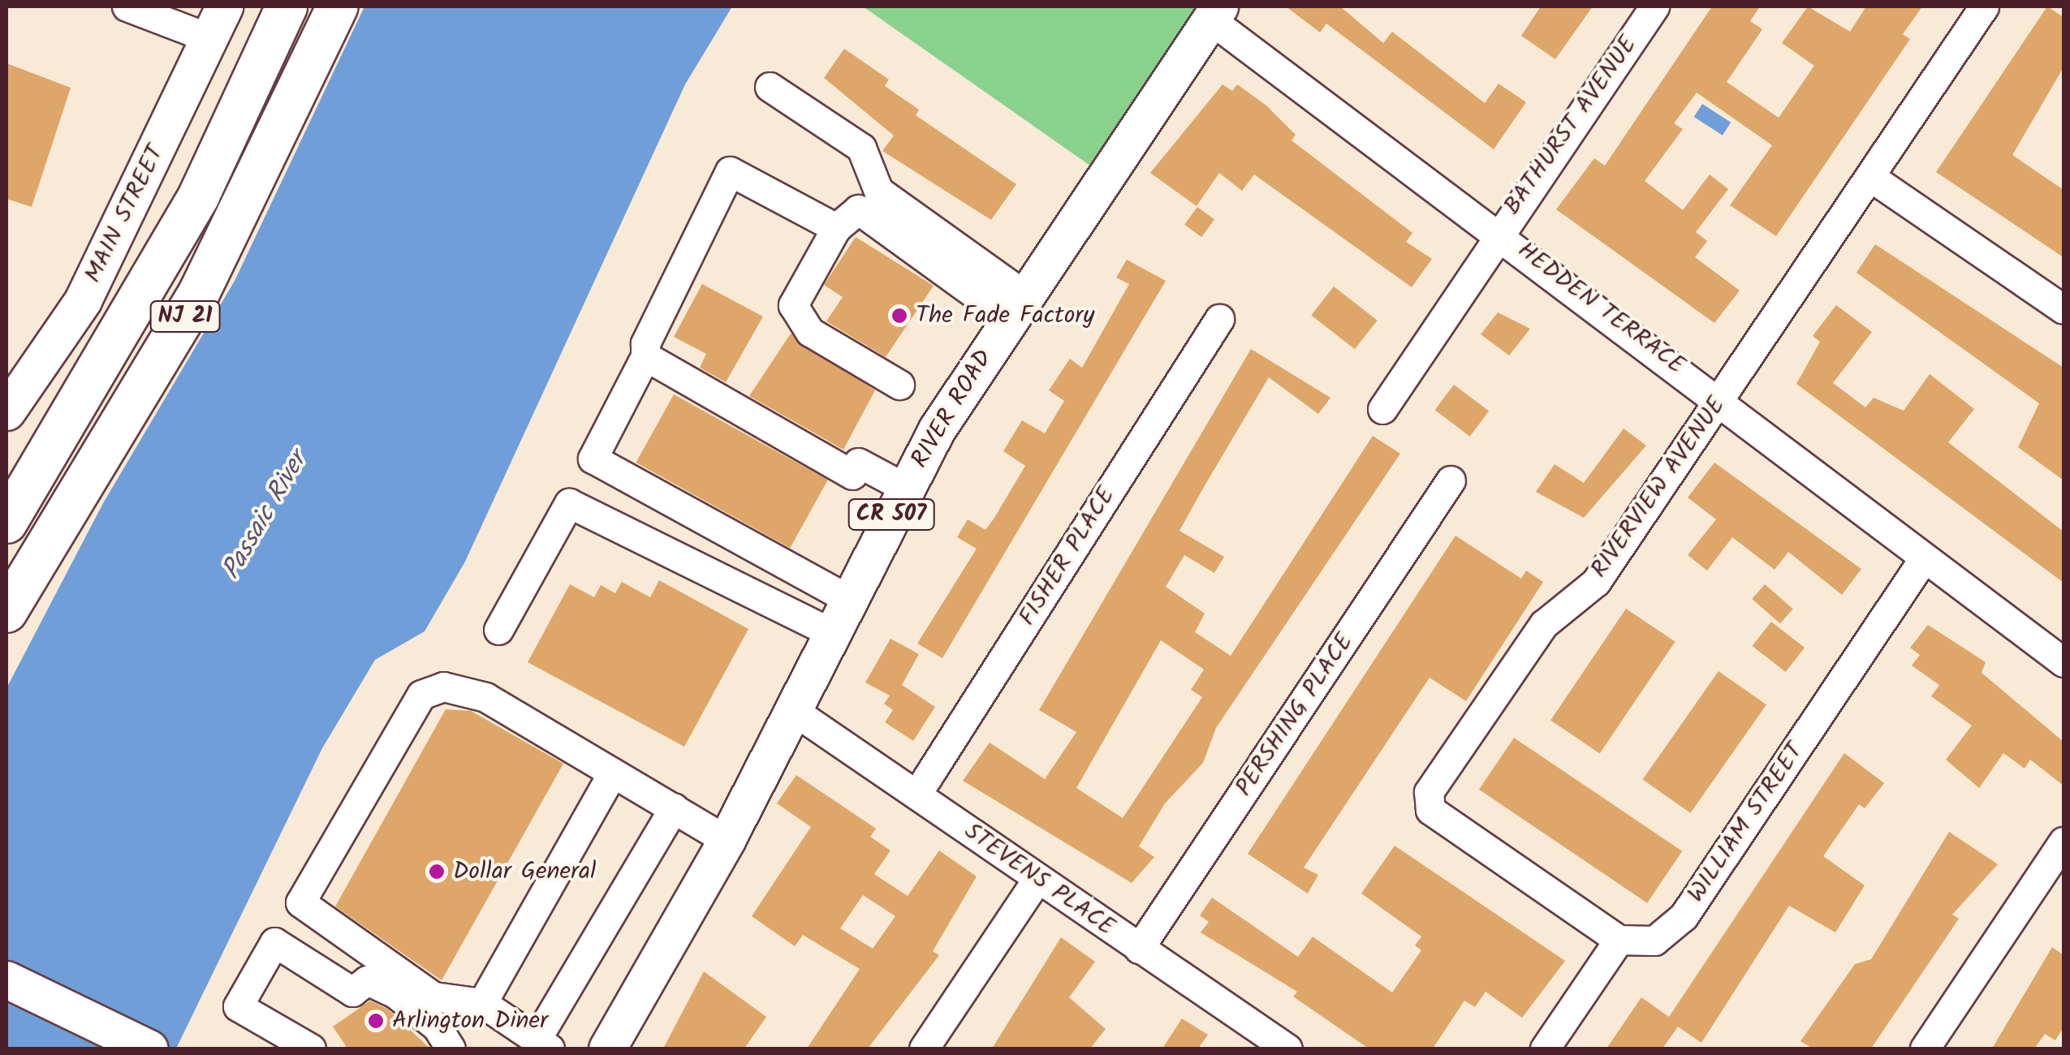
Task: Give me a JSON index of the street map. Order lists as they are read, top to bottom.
{
  "streets": {
    "highway": ["NJ 21"],
    "main road": ["MAIN STREET", "RIVER ROAD", "CR 507"],
    "street": [
      "BATHURST AVENUE",
      "HEDDEN TERRACE",
      "RIVERVIEW AVENUE",
      "FISHER PLACE",
      "PERSHING PLACE",
      "WILLIAM STREET",
      "STEVENS PLACE"
    ]
  },
  "crossings": [
    ["BATHURST AVENUE", "HEDDEN TERRACE"],
    ["HEDDEN TERRACE", "RIVER ROAD"],
    ["HEDDEN TERRACE", "RIVERVIEW AVENUE"],
    ["HEDDEN TERRACE", "WILLIAM STREET"],
    ["RIVER ROAD", "STEVENS PLACE"],
    ["RIVERVIEW AVENUE", "WILLIAM STREET"],
    ["FISHER PLACE", "STEVENS PLACE"],
    ["PERSHING PLACE", "STEVENS PLACE"]
  ],
  "water": ["Passaic River"],
  "places": ["The Fade Factory", "Dollar General", "Arlington Diner"]
}
